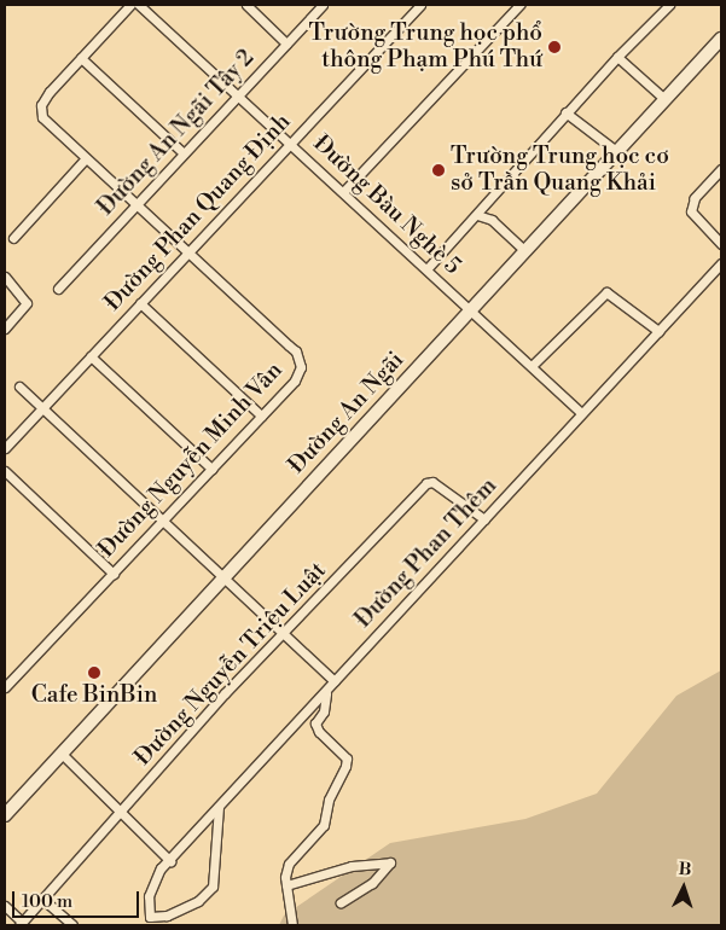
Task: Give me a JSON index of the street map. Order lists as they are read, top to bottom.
{
  "streets": {
    "main road": ["Đường An Ngãi"],
    "street": [
      "Đường An Ngãi Tây 2",
      "Đường Bàu Nghè 5",
      "Đường Phan Quang Định",
      "Đường Nguyễn Minh Vân",
      "Đường Phan Thêm",
      "Đường Nguyễn Triệu Luật"
    ]
  },
  "crossings": [
    ["Đường An Ngãi Tây 2", "Đường Bàu Nghè 5"],
    ["Đường An Ngãi Tây 2", "Đường Nguyễn Minh Vân"],
    ["Đường Bàu Nghè 5", "Đường Phan Quang Định"],
    ["Đường Bàu Nghè 5", "Đường An Ngãi"],
    ["Đường Bàu Nghè 5", "Đường Phan Thêm"],
    ["Đường Phan Quang Định", "Đường Nguyễn Minh Vân"],
    ["Đường Phan Thêm", "Đường Nguyễn Triệu Luật"]
  ],
  "places": ["Trường Trung học phổ thông Phạm Phú Thứ", "Trường Trung học cơ sở Trần Quang Khải", "Cafe BinBin"],
  "scale_bar": "100 m",
  "north": "top"
}
